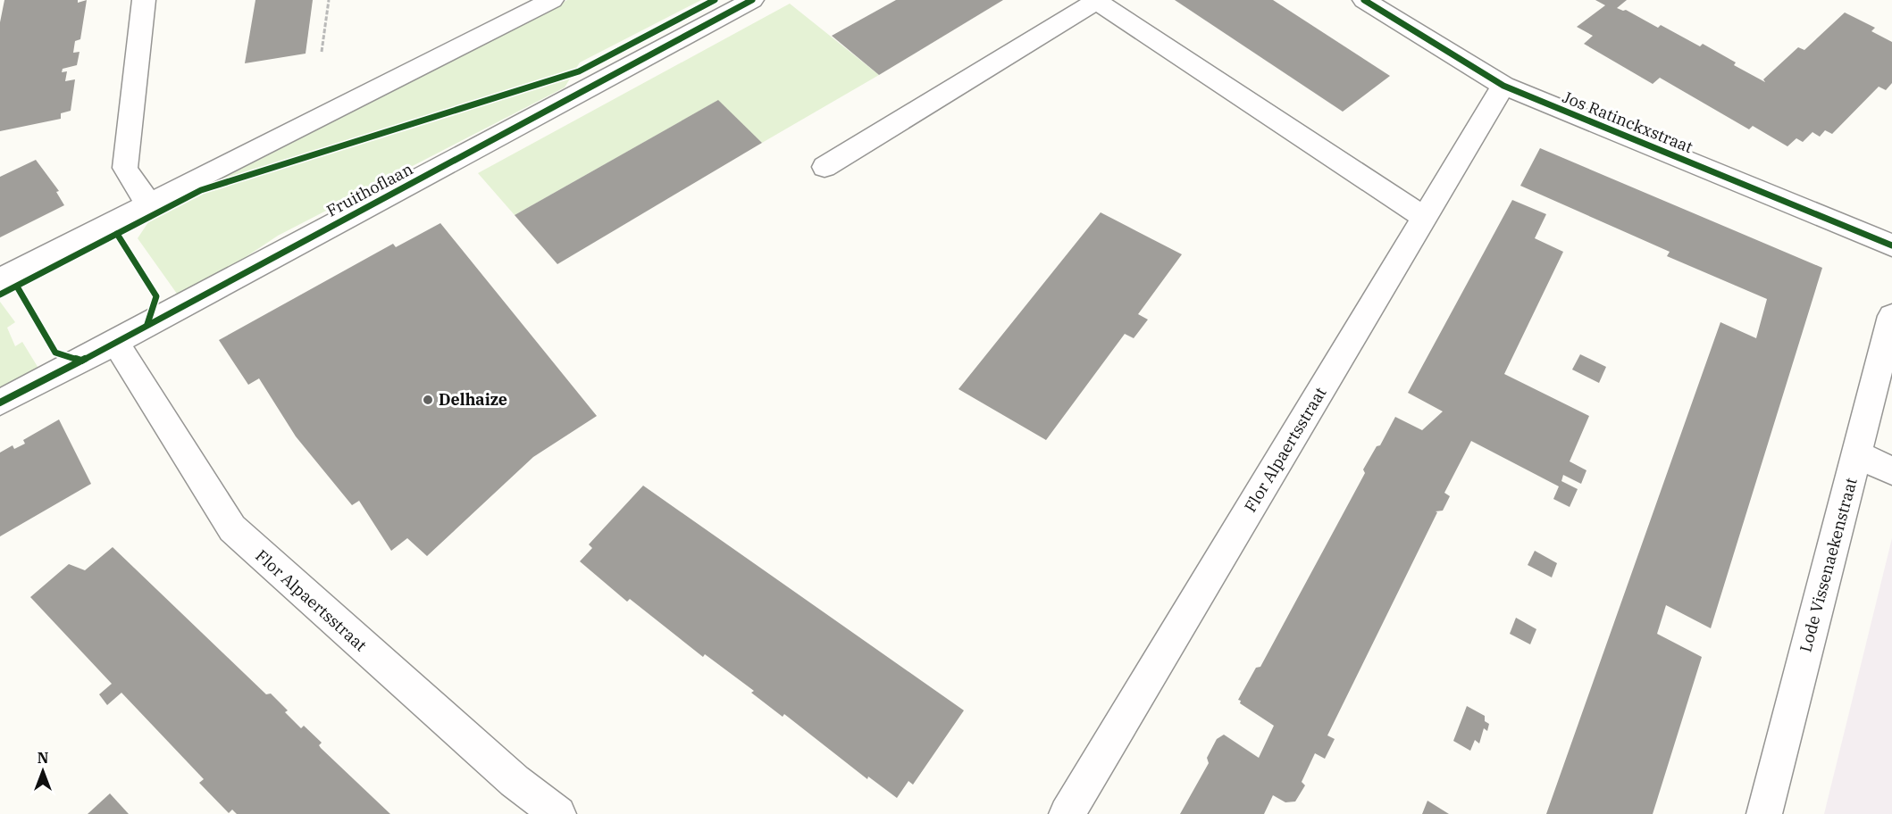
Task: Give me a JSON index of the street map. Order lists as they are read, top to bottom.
{
  "streets": {
    "street": [
      "Jos Ratinckxstraat",
      "Fruithoflaan",
      "Flor Alpaertsstraat",
      "Lode Vissenaekenstraat"
    ]
  },
  "crossings": [
    ["Jos Ratinckxstraat", "Flor Alpaertsstraat"],
    ["Fruithoflaan", "Flor Alpaertsstraat"]
  ],
  "places": ["Delhaize"],
  "north": "top"
}
